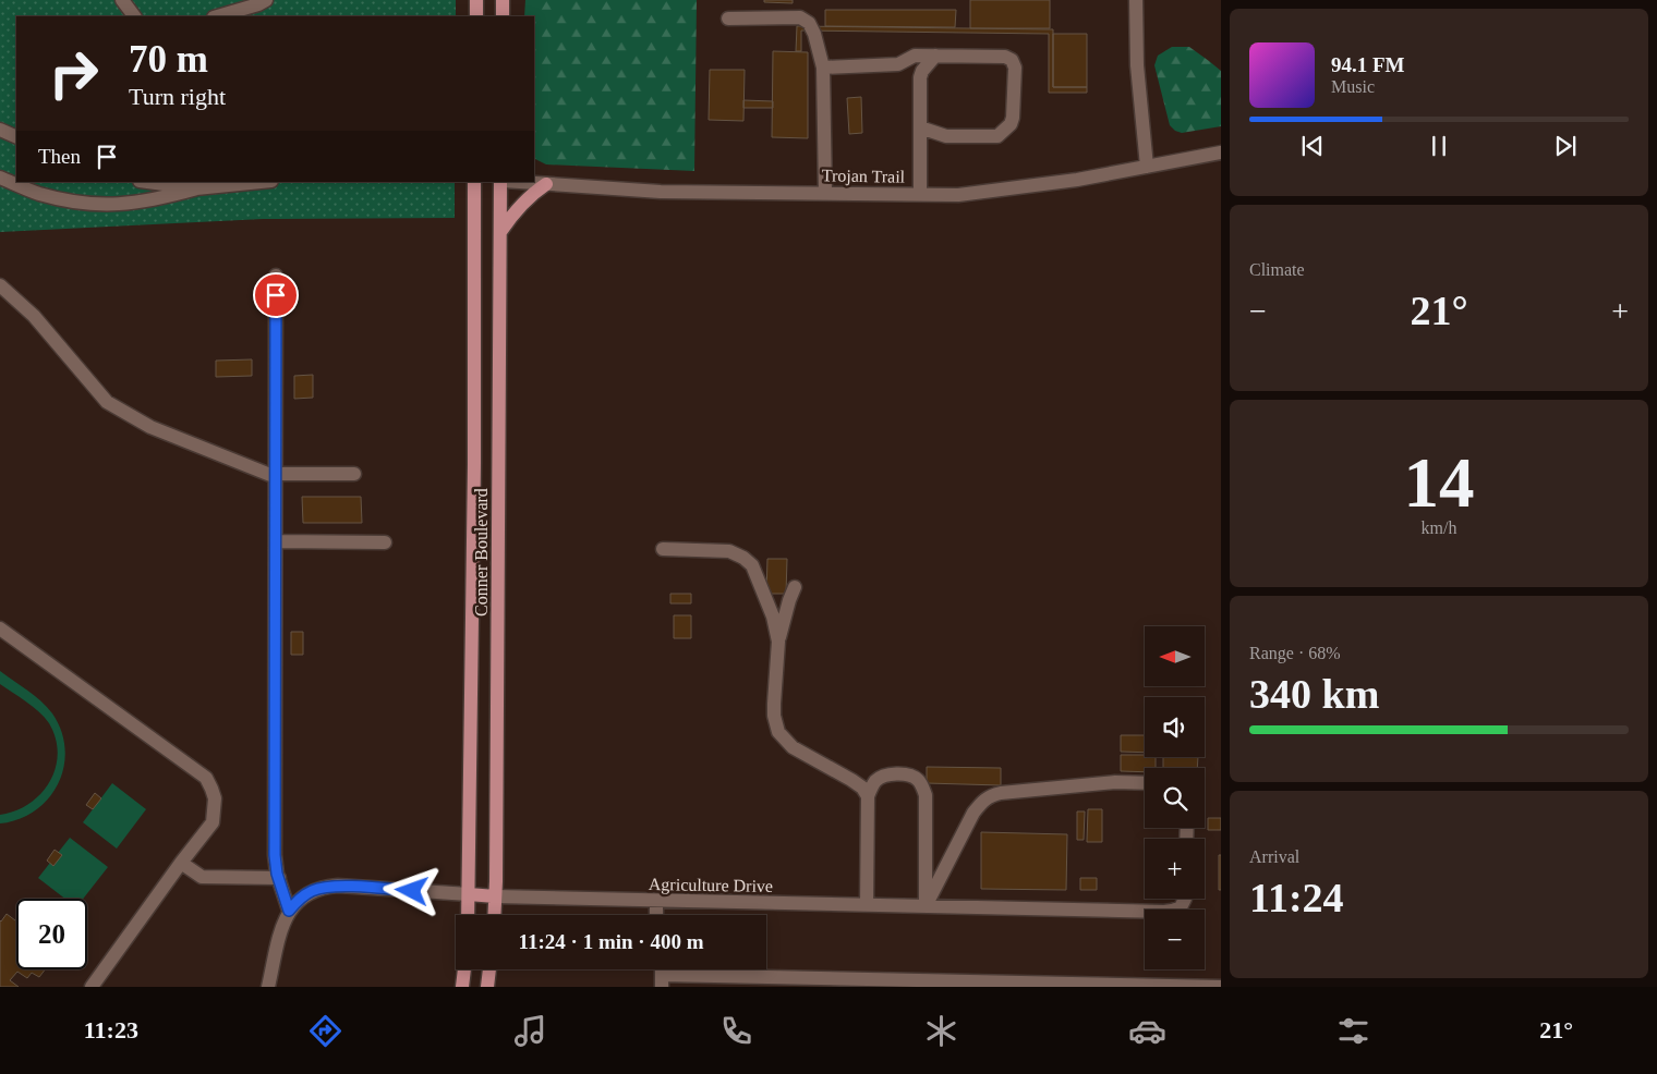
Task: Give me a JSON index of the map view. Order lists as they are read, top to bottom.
{
  "streets": {
    "main road": ["Conner Boulevard"],
    "street": ["Trojan Trail", "Agriculture Drive"]
  },
  "crossings": [
    ["Conner Boulevard", "Agriculture Drive"]
  ],
  "north": "left",
  "page": {
    "turn": ["70 m", "Turn right"],
    "song": ["94.1 FM", "Music"],
    "then": "Then",
    "tile": [
      "Climate",
      ["14", "km/h"],
      ["Range · 68%", "340 km"],
      ["Arrival", "11:24"]
    ],
    "heat": ["−", "21°", "+"],
    "map_buttons": ["+", "−"],
    "limit": "20",
    "trip": "11:24 · 1 min · 400 m",
    "tabs": ["11:23", "21°"]
  }
}
